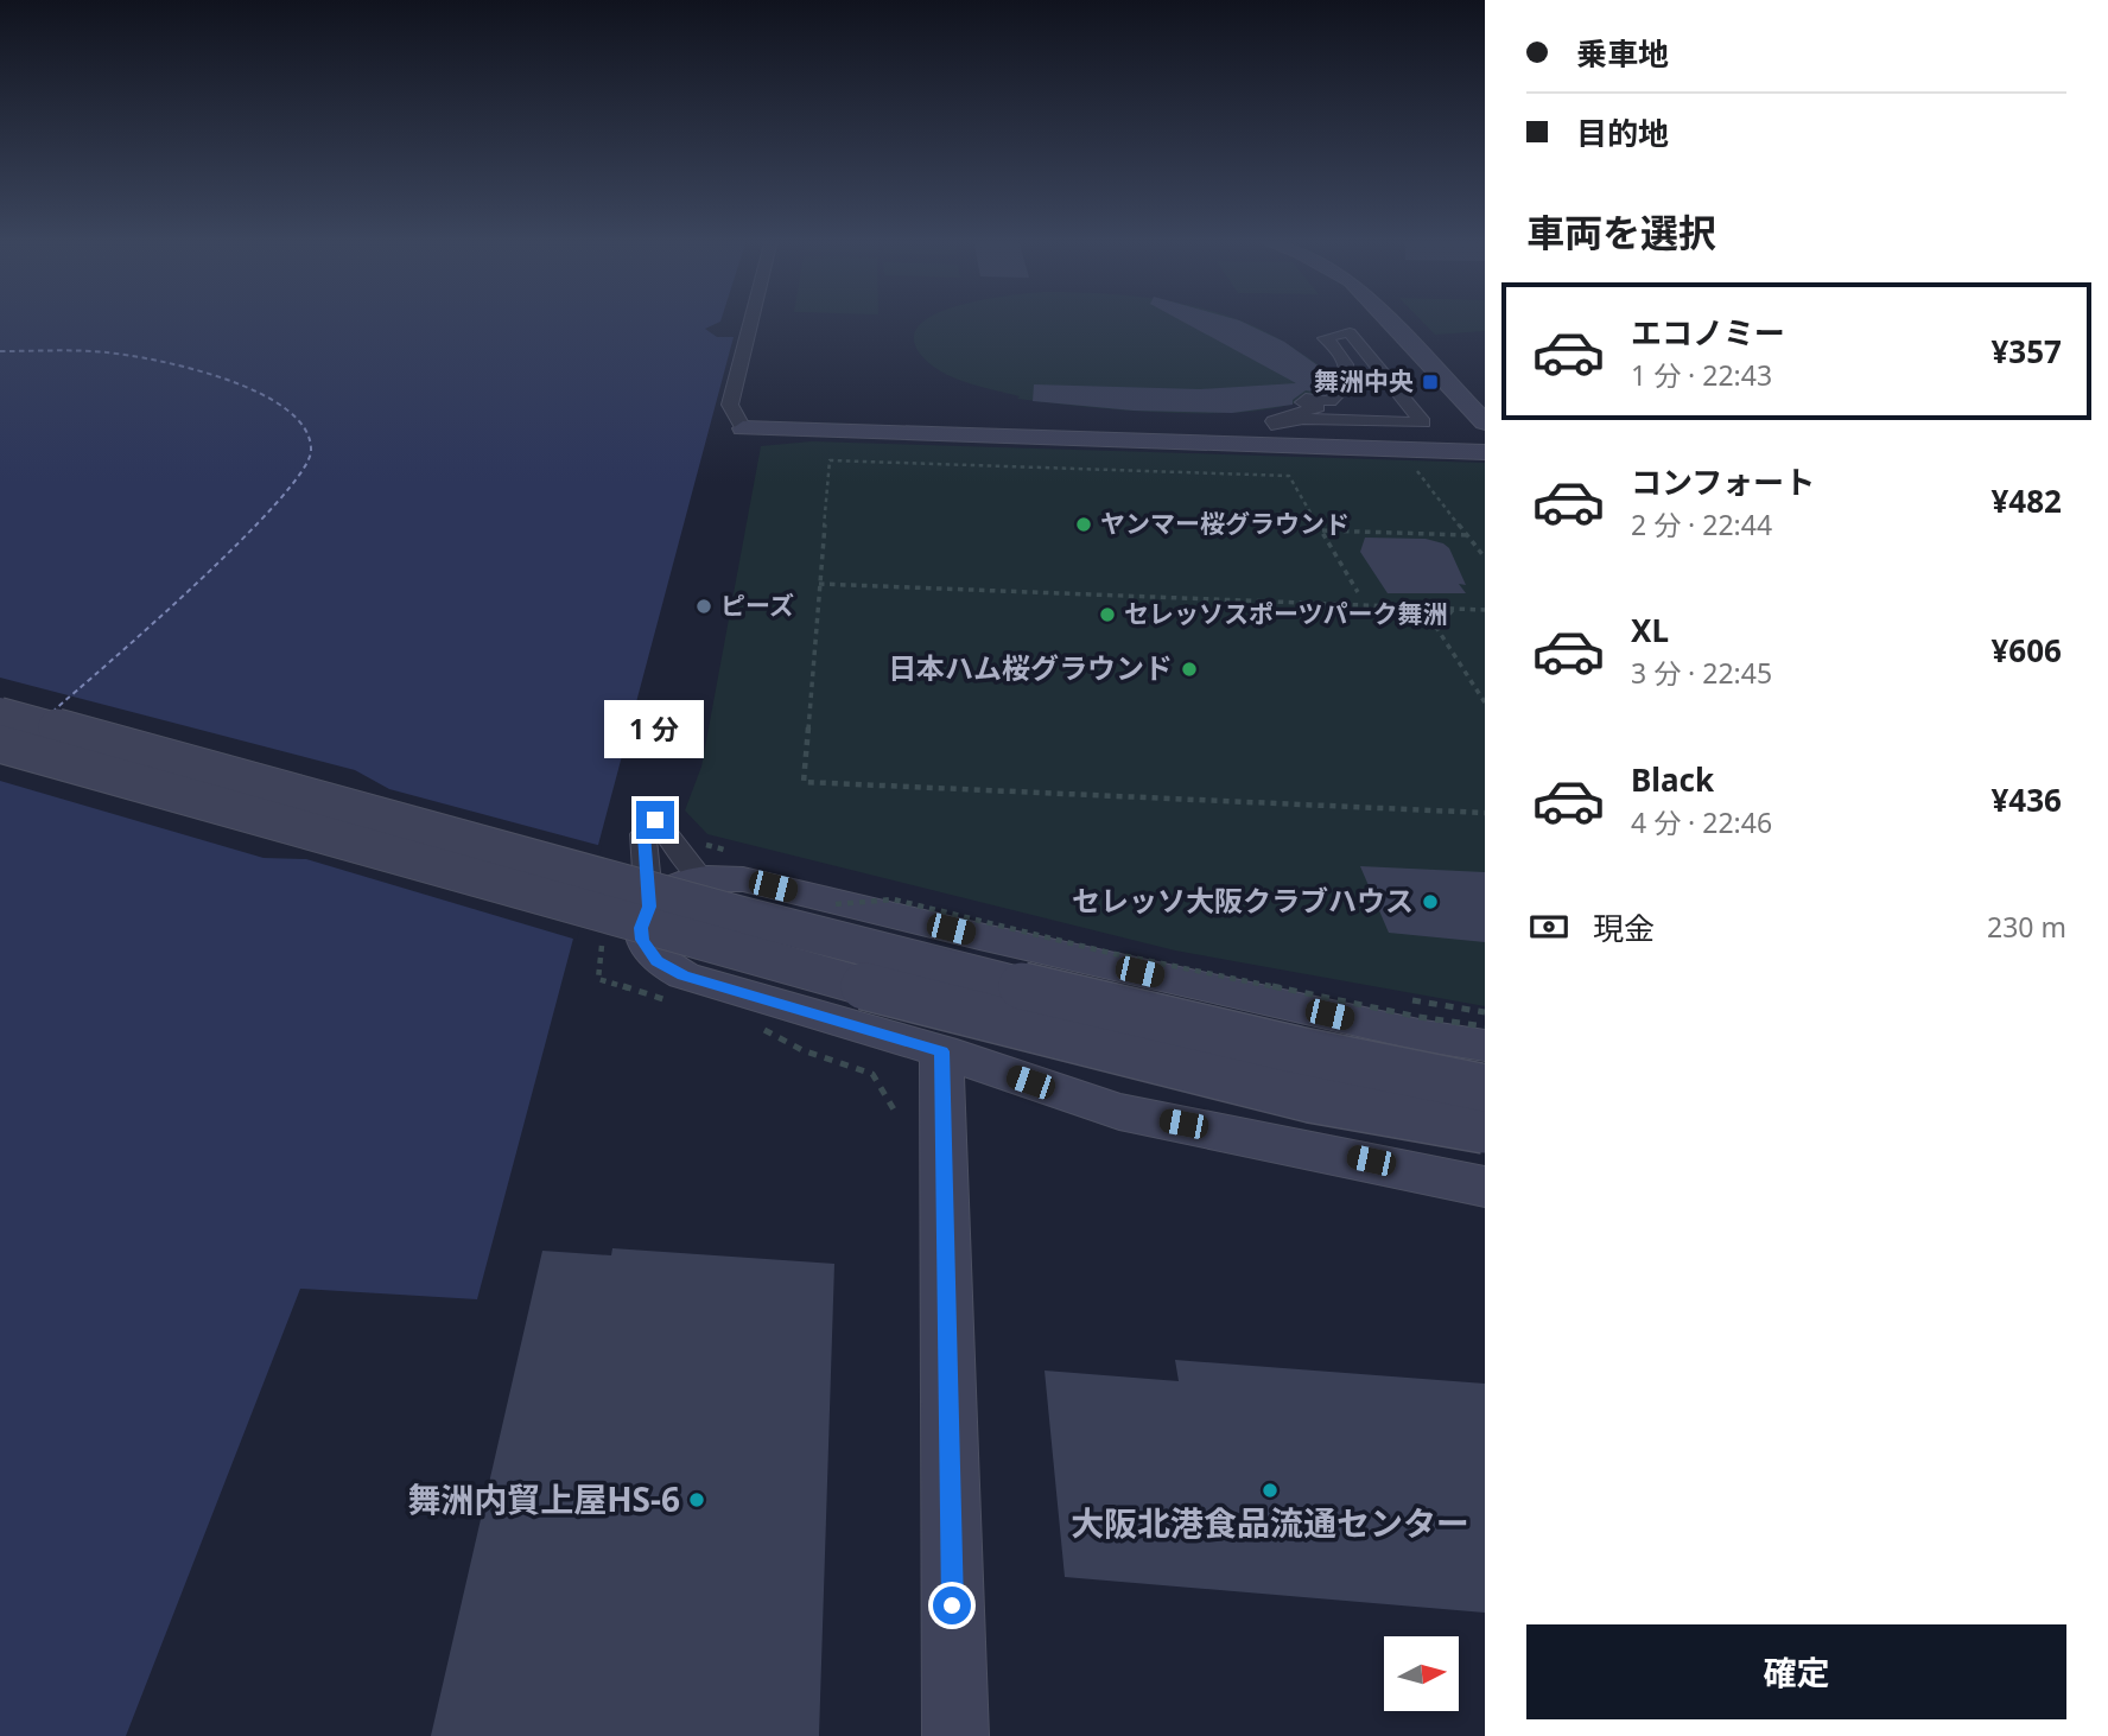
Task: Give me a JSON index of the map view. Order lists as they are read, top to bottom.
{
  "places": {
    "transit": ["舞洲中央"],
    "other": [
      "ヤンマー桜グラウンド",
      "ピーズ",
      "セレッソスポーツパーク舞洲",
      "日本ハム桜グラウンド",
      "セレッソ大阪クラブハウス",
      "大阪北港食品流通センター",
      "舞洲内貿上屋HS-6"
    ]
  },
  "north": "right",
  "page": {
    "banner": ["乗車地", "目的地"],
    "heading": "車両を選択",
    "list": [
      {
        "name": "エコノミー",
        "note": "1 分 · 22:43",
        "value": "¥357"
      },
      {
        "name": "コンフォート",
        "note": "2 分 · 22:44",
        "value": "¥482"
      },
      {
        "name": "XL",
        "note": "3 分 · 22:45",
        "value": "¥606"
      },
      {
        "name": "Black",
        "note": "4 分 · 22:46",
        "value": "¥436"
      }
    ],
    "bubble": "1 分",
    "pay": ["現金", "230 m"],
    "buttons": "確定"
  }
}
